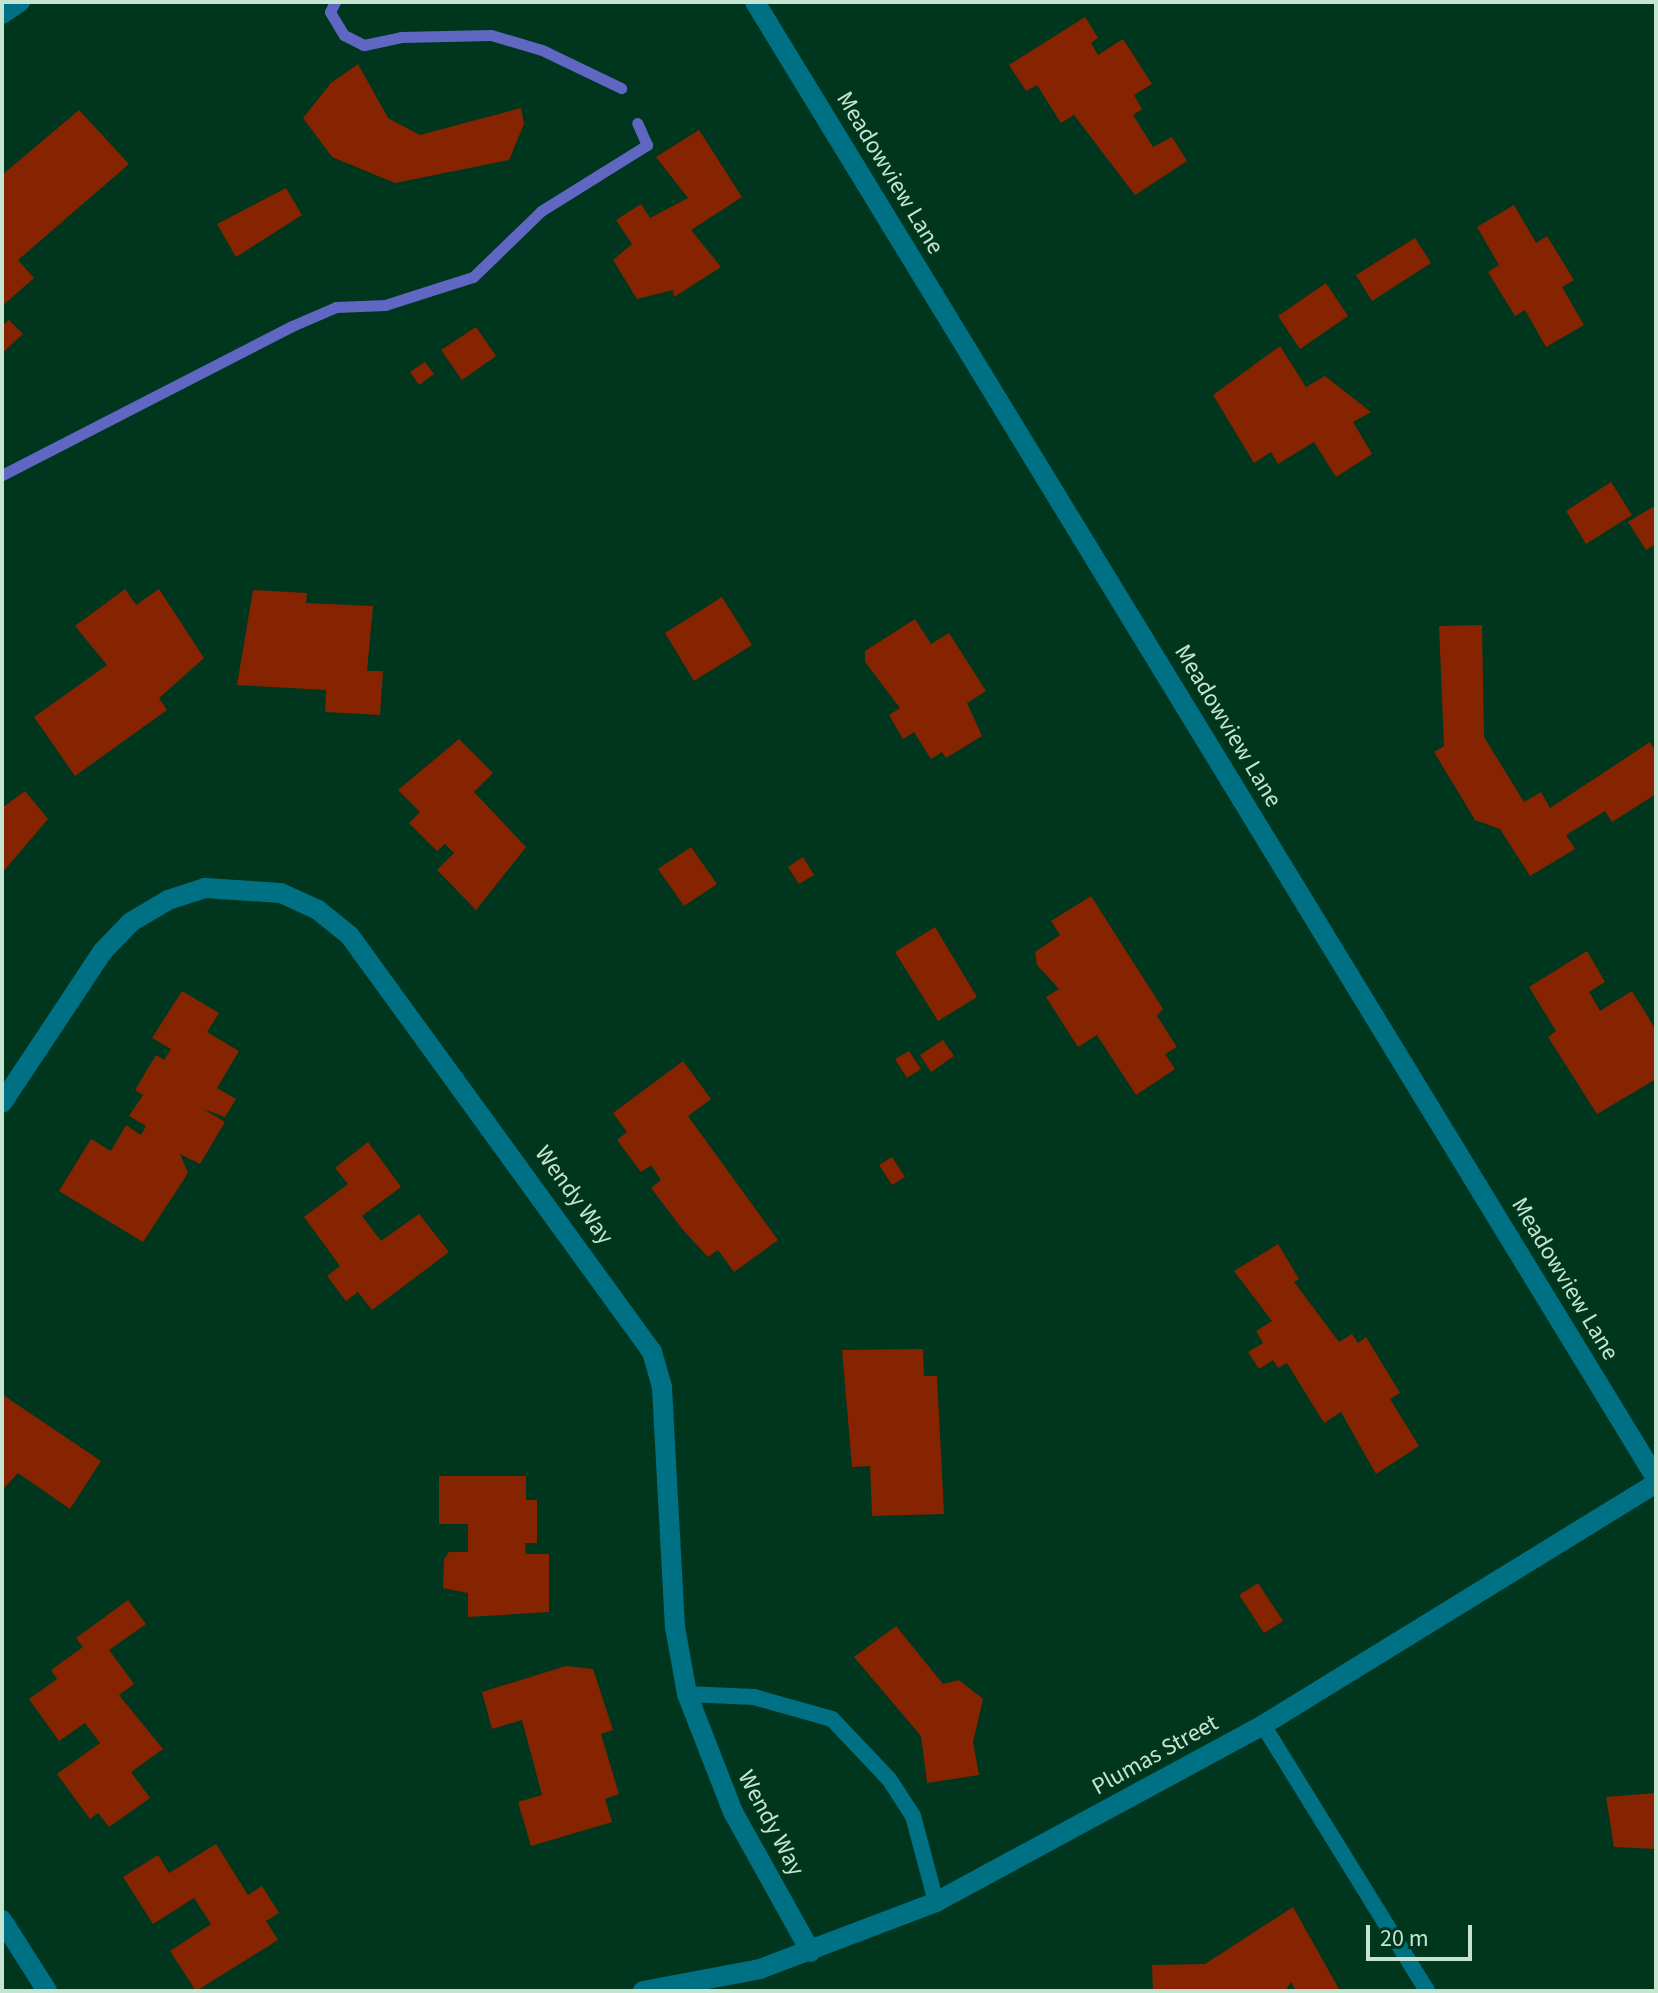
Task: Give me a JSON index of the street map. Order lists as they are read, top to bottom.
{
  "streets": {
    "street": ["Meadowview Lane", "Wendy Way", "Plumas Street"]
  },
  "crossings": [
    ["Meadowview Lane", "Plumas Street"],
    ["Wendy Way", "Plumas Street"]
  ],
  "scale_bar": "20 m"
}
